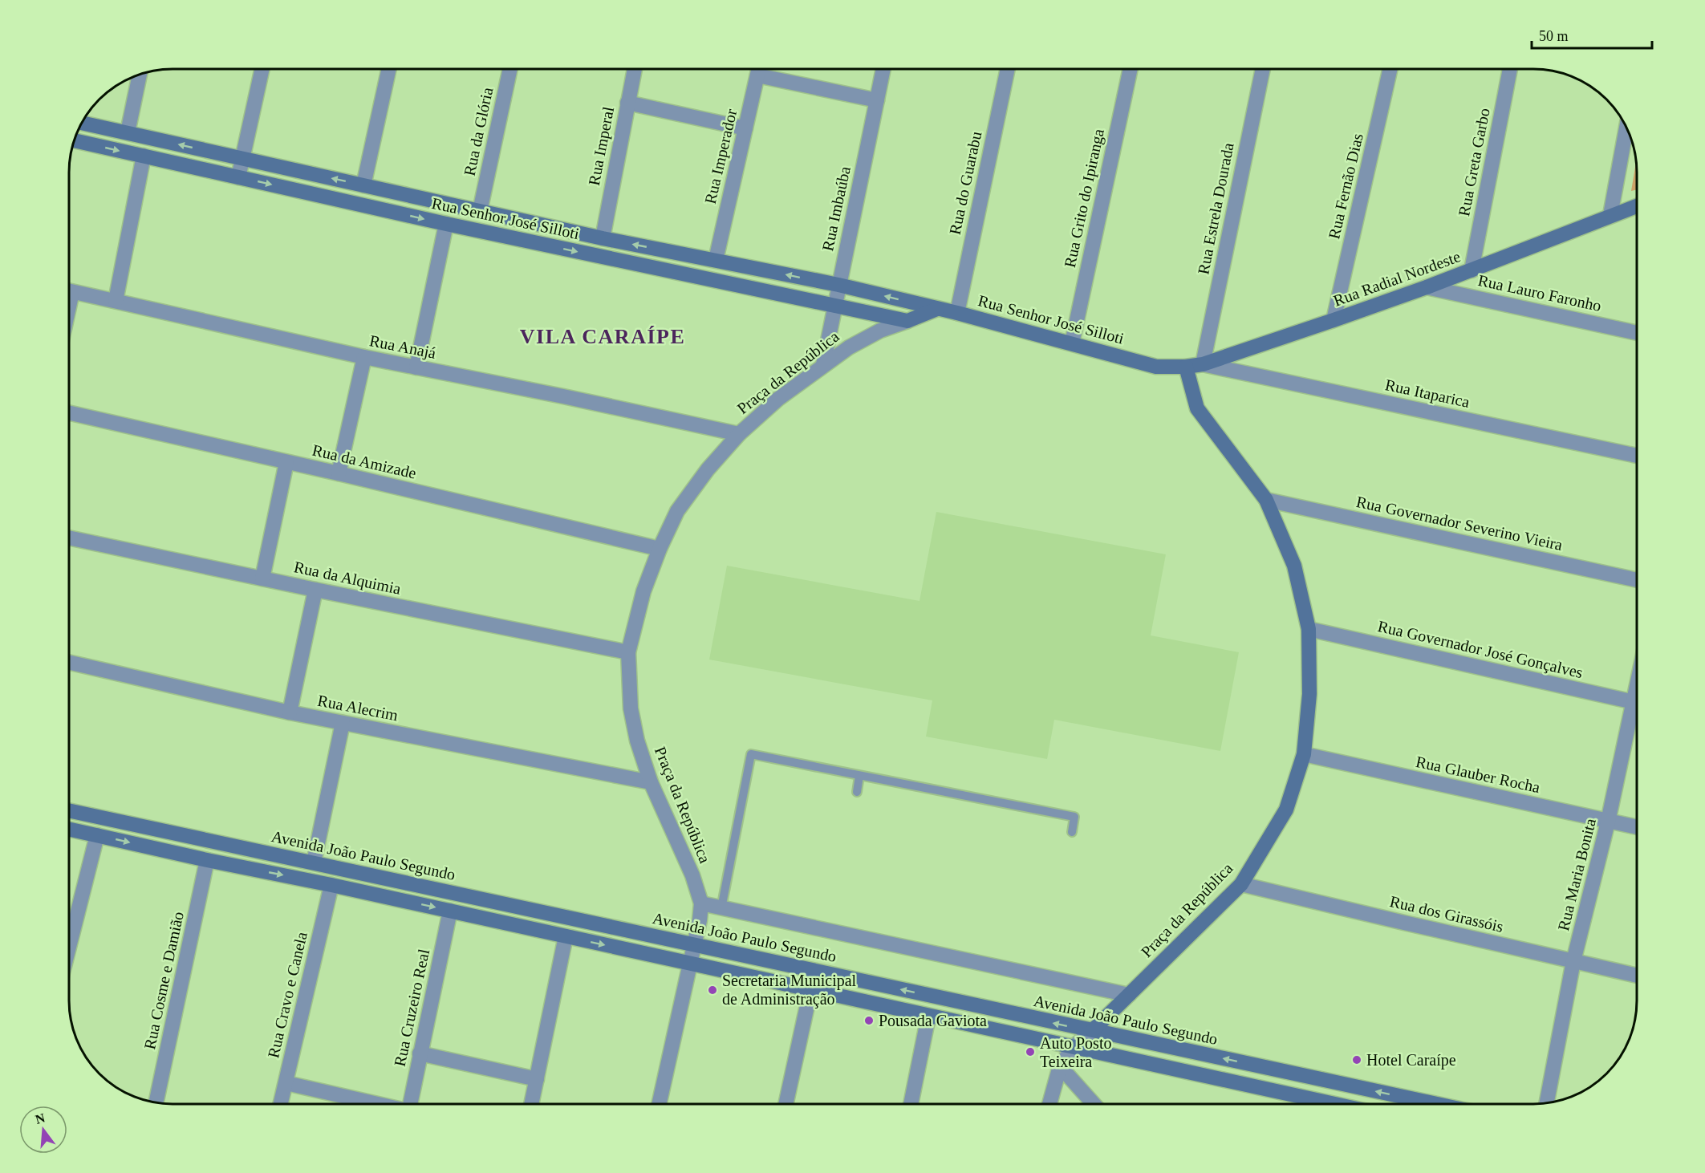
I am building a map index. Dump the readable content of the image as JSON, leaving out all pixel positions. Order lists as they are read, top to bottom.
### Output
{
  "streets": {
    "street": [
      "Rua da Glória",
      "Rua Imperal",
      "Rua Imperador",
      "Rua Greta Garbo",
      "Rua do Guarabu",
      "Rua Fernão Dias",
      "Rua Grito do Ipiranga",
      "Rua Imbaúba",
      "Rua Estrela Dourada",
      "Rua Senhor José Silloti",
      "Rua Radial Nordeste",
      "Rua Lauro Faronho",
      "Rua Anajá",
      "Praça da República",
      "Rua Itaparica",
      "Rua da Amizade",
      "Rua Governador Severino Vieira",
      "Rua da Alquimia",
      "Rua Governador José Gonçalves",
      "Rua Alecrim",
      "Rua Glauber Rocha",
      "Avenida João Paulo Segundo",
      "Rua Maria Bonita",
      "Rua dos Girassóis",
      "Rua Cosme e Damião",
      "Rua Cravo e Canela",
      "Rua Cruzeiro Real"
    ]
  },
  "crossings": [
    ["Rua da Glória", "Rua Senhor José Silloti"],
    ["Rua Imperal", "Rua Senhor José Silloti"],
    ["Rua Imperador", "Rua Senhor José Silloti"],
    ["Rua Greta Garbo", "Rua Radial Nordeste"],
    ["Rua do Guarabu", "Rua Senhor José Silloti"],
    ["Rua Fernão Dias", "Rua Radial Nordeste"],
    ["Rua Grito do Ipiranga", "Rua Senhor José Silloti"],
    ["Rua Imbaúba", "Rua Senhor José Silloti"],
    ["Rua Imbaúba", "Praça da República"],
    ["Rua Estrela Dourada", "Rua Radial Nordeste"],
    ["Rua Estrela Dourada", "Rua Itaparica"],
    ["Rua Senhor José Silloti", "Rua Radial Nordeste"],
    ["Rua Senhor José Silloti", "Praça da República"],
    ["Rua Radial Nordeste", "Rua Lauro Faronho"],
    ["Rua Radial Nordeste", "Praça da República"],
    ["Rua Radial Nordeste", "Rua Itaparica"],
    ["Rua Anajá", "Praça da República"],
    ["Praça da República", "Rua da Amizade"],
    ["Praça da República", "Rua Governador Severino Vieira"],
    ["Praça da República", "Rua da Alquimia"],
    ["Praça da República", "Rua Governador José Gonçalves"],
    ["Praça da República", "Rua Alecrim"],
    ["Praça da República", "Rua Glauber Rocha"],
    ["Praça da República", "Avenida João Paulo Segundo"],
    ["Praça da República", "Rua dos Girassóis"],
    ["Rua Glauber Rocha", "Rua Maria Bonita"],
    ["Rua Maria Bonita", "Rua dos Girassóis"]
  ],
  "districts": ["VILA CARAÍPE"],
  "places": [
    "Secretaria Municipal de Administração",
    "Pousada Gaviota",
    "Auto Posto Teixeira",
    "Hotel Caraípe"
  ],
  "scale_bar": "50 m",
  "north": "top"
}
